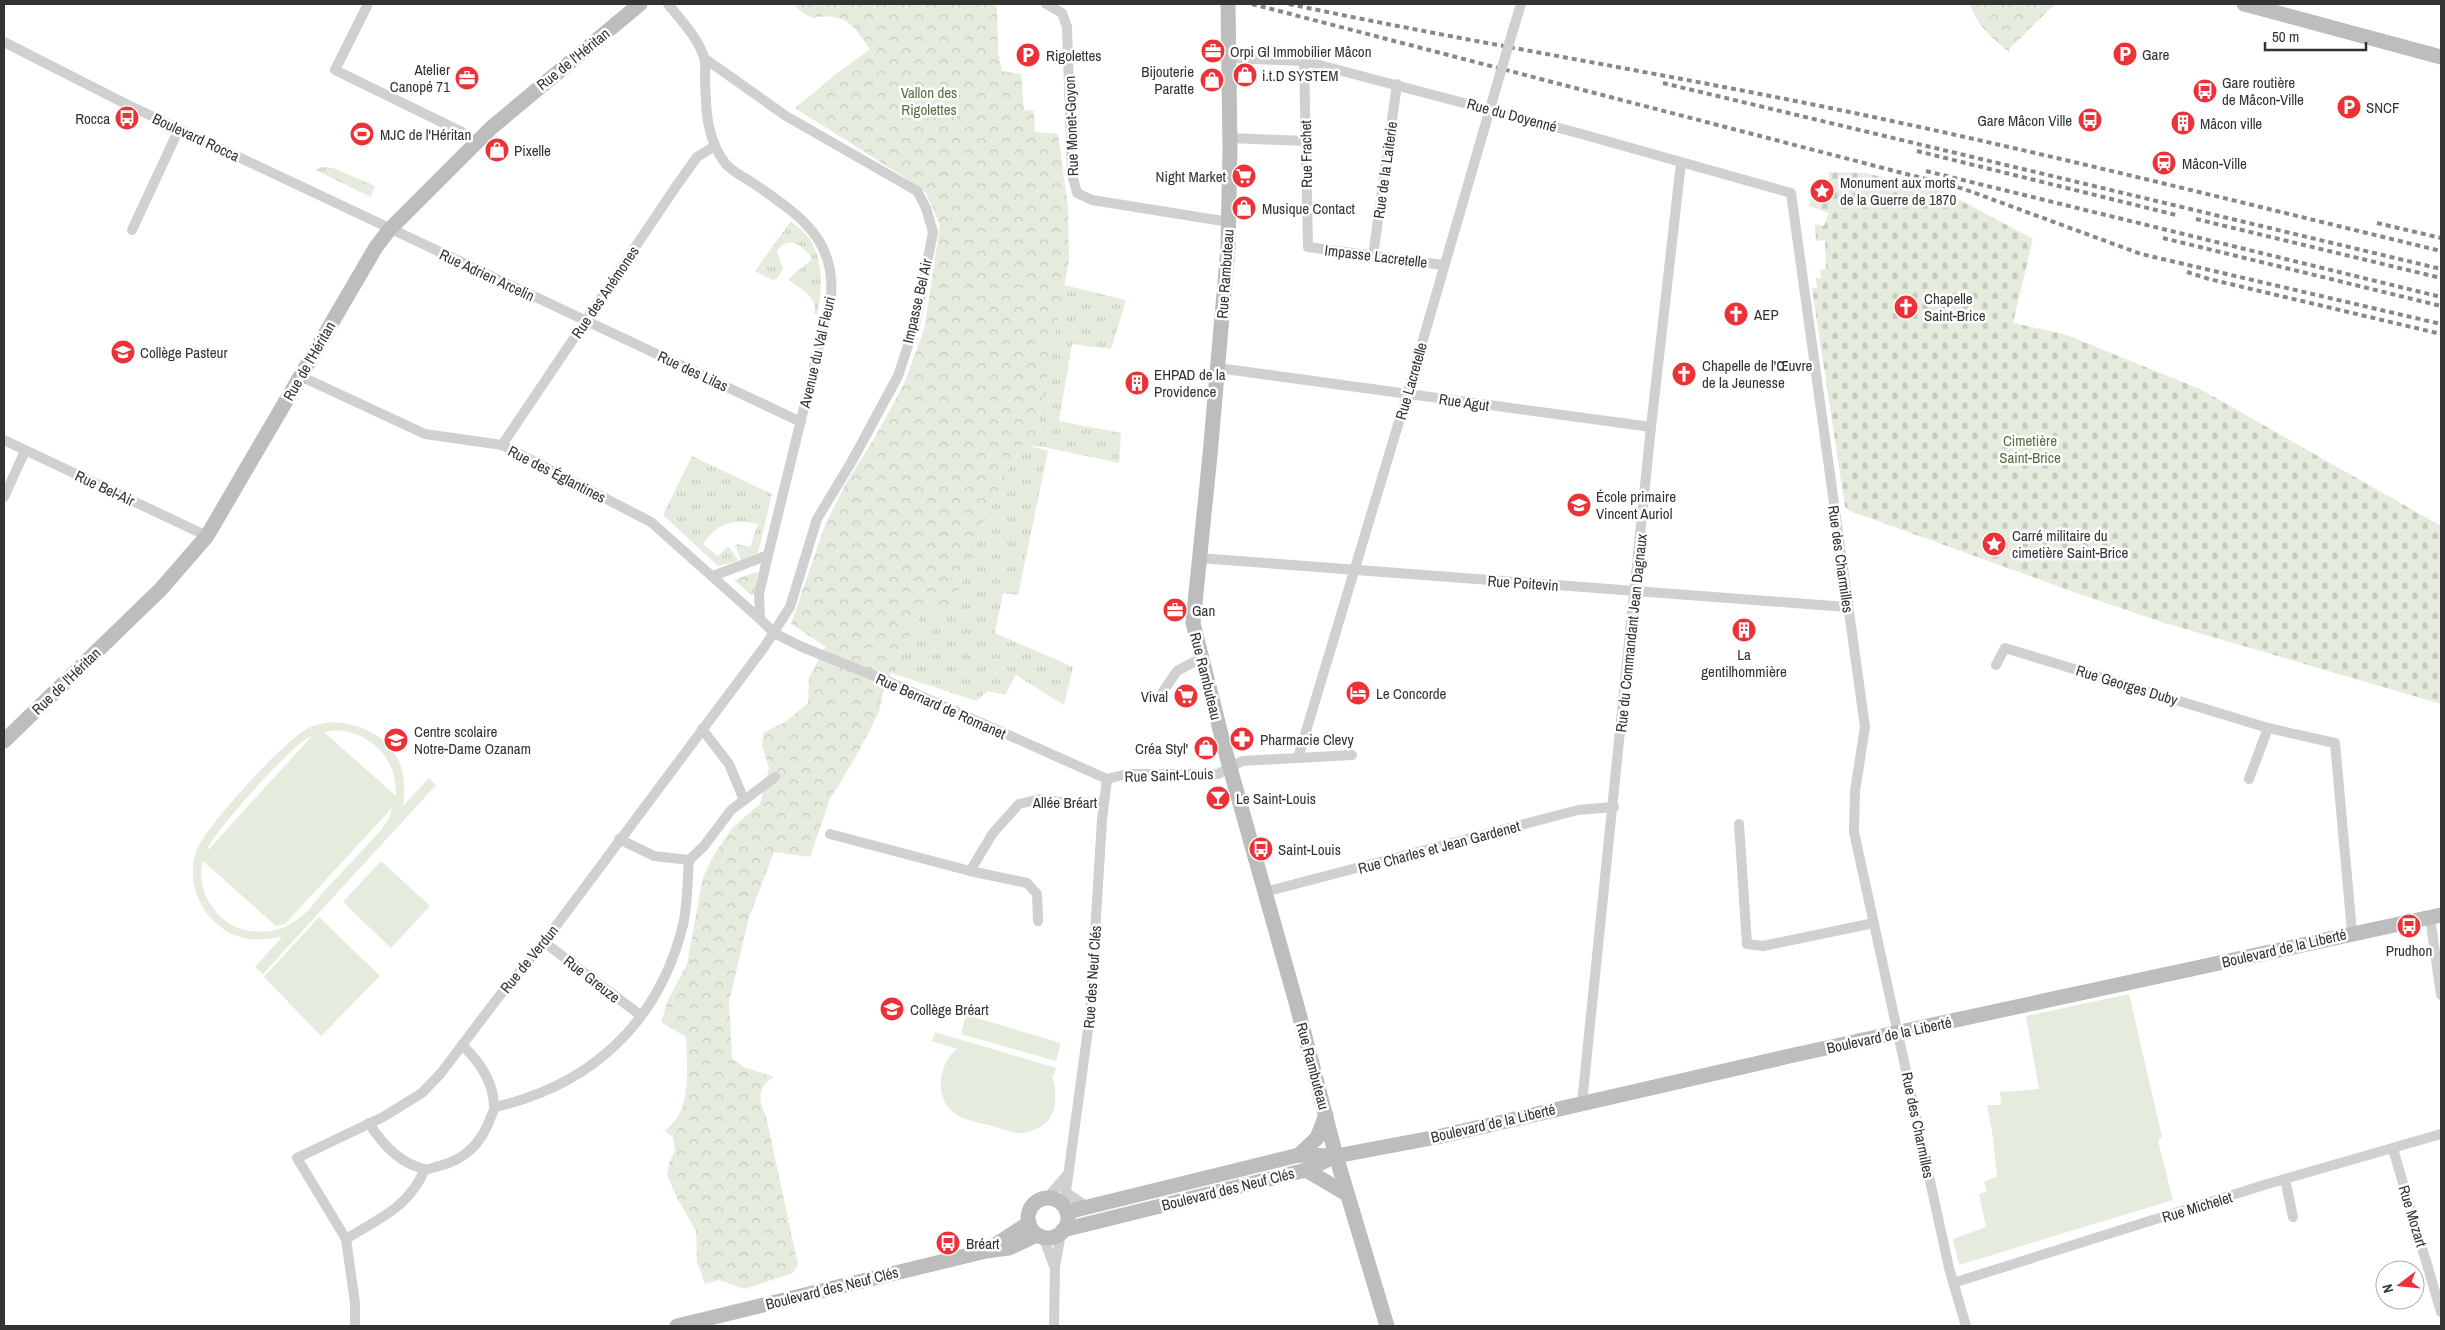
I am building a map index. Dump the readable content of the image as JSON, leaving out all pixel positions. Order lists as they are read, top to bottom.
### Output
{
  "streets": {
    "street": [
      "Rue de l'Héritan",
      "Rue du Doyenné",
      "Rue Monet-Goyon",
      "Boulevard Rocca",
      "Rue Frachet",
      "Rue de la Laiterie",
      "Impasse Lacretelle",
      "Rue Rambuteau",
      "Rue Adrien Arcelin",
      "Rue des Anémones",
      "Impasse Bel Air",
      "Avenue du Val Fleuri",
      "Rue des Lilas",
      "Rue Lacretelle",
      "Rue Agut",
      "Rue des Églantines",
      "Rue Bel-Air",
      "Rue des Charmilles",
      "Rue Poitevin",
      "Rue du Commandant Jean Dagnaux",
      "Rue Georges Duby",
      "Rue Bernard de Romanet",
      "Rue Saint-Louis",
      "Allée Bréart",
      "Rue Charles et Jean Gardenet",
      "Boulevard de la Liberté",
      "Rue de Verdun",
      "Rue des Neuf Clés",
      "Rue Greuze",
      "Boulevard des Neuf Clés",
      "Rue Michelet",
      "Rue Mozart"
    ]
  },
  "crossings": [
    ["Rue de l'Héritan", "Boulevard Rocca"],
    ["Rue de l'Héritan", "Rue Adrien Arcelin"],
    ["Rue de l'Héritan", "Rue des Églantines"],
    ["Rue de l'Héritan", "Rue Bel-Air"],
    ["Rue du Doyenné", "Rue Frachet"],
    ["Rue du Doyenné", "Rue de la Laiterie"],
    ["Rue du Doyenné", "Rue Rambuteau"],
    ["Rue du Doyenné", "Rue Lacretelle"],
    ["Rue du Doyenné", "Rue des Charmilles"],
    ["Rue du Doyenné", "Rue du Commandant Jean Dagnaux"],
    ["Rue Monet-Goyon", "Rue Rambuteau"],
    ["Boulevard Rocca", "Rue Adrien Arcelin"],
    ["Rue Frachet", "Impasse Lacretelle"],
    ["Rue de la Laiterie", "Impasse Lacretelle"],
    ["Impasse Lacretelle", "Rue Lacretelle"],
    ["Rue Rambuteau", "Rue Agut"],
    ["Rue Rambuteau", "Rue Poitevin"],
    ["Rue Rambuteau", "Rue Saint-Louis"],
    ["Rue Rambuteau", "Rue Charles et Jean Gardenet"],
    ["Rue Rambuteau", "Boulevard de la Liberté"],
    ["Rue Rambuteau", "Boulevard des Neuf Clés"],
    ["Rue Adrien Arcelin", "Rue des Anémones"],
    ["Rue Adrien Arcelin", "Rue des Lilas"],
    ["Rue des Anémones", "Avenue du Val Fleuri"],
    ["Rue des Anémones", "Rue des Lilas"],
    ["Rue des Anémones", "Rue des Églantines"],
    ["Impasse Bel Air", "Avenue du Val Fleuri"],
    ["Impasse Bel Air", "Rue Bernard de Romanet"],
    ["Impasse Bel Air", "Rue de Verdun"],
    ["Avenue du Val Fleuri", "Rue des Lilas"],
    ["Avenue du Val Fleuri", "Rue des Églantines"],
    ["Rue Lacretelle", "Rue Agut"],
    ["Rue Lacretelle", "Rue Poitevin"],
    ["Rue Lacretelle", "Rue Saint-Louis"],
    ["Rue Agut", "Rue du Commandant Jean Dagnaux"],
    ["Rue des Charmilles", "Rue Poitevin"],
    ["Rue des Charmilles", "Boulevard de la Liberté"],
    ["Rue des Charmilles", "Rue Michelet"],
    ["Rue Poitevin", "Rue du Commandant Jean Dagnaux"],
    ["Rue du Commandant Jean Dagnaux", "Rue Charles et Jean Gardenet"],
    ["Rue du Commandant Jean Dagnaux", "Boulevard de la Liberté"],
    ["Rue Georges Duby", "Boulevard de la Liberté"],
    ["Rue Bernard de Romanet", "Rue Saint-Louis"],
    ["Rue Bernard de Romanet", "Rue de Verdun"],
    ["Rue Bernard de Romanet", "Rue des Neuf Clés"],
    ["Rue Saint-Louis", "Rue des Neuf Clés"],
    ["Allée Bréart", "Rue des Neuf Clés"],
    ["Boulevard de la Liberté", "Boulevard des Neuf Clés"],
    ["Rue de Verdun", "Rue Greuze"],
    ["Rue des Neuf Clés", "Boulevard des Neuf Clés"],
    ["Rue Michelet", "Rue Mozart"]
  ],
  "parks": ["Vallon des Rigolettes", "Cimetière Saint-Brice"],
  "places": {
    "office": ["Orpi Gl Immobilier Mâcon", "Atelier Canopé 71", "Gan"],
    "parking": ["Gare", "Rigolettes", "SNCF"],
    "shop": [
      "i.t.D SYSTEM",
      "Bijouterie Paratte",
      "Pixelle",
      "Musique Contact",
      "Créa Styl'"
    ],
    "bus stop": [
      "Gare routière de Mâcon-Ville",
      "Rocca",
      "Gare Mâcon Ville",
      "Saint-Louis",
      "Prudhon",
      "Bréart"
    ],
    "building": ["Mâcon ville", "EHPAD de la Providence", "La gentilhommière"],
    "sports": ["MJC de l'Héritan"],
    "station": ["Mâcon-Ville"],
    "supermarket": ["Night Market", "Vival"],
    "place": ["Monument aux morts de la Guerre de 1870", "Carré militaire du cimetière Saint-Brice"],
    "church": ["Chapelle Saint-Brice", "AEP", "Chapelle de l'Œuvre de la Jeunesse"],
    "school or university": [
      "Collège Pasteur",
      "École primaire Vincent Auriol",
      "Centre scolaire Notre-Dame Ozanam",
      "Collège Bréart"
    ],
    "hotel": ["Le Concorde"],
    "pharmacy": ["Pharmacie Clevy"],
    "bar": ["Le Saint-Louis"]
  },
  "scale_bar": "50 m",
  "north": "left"
}
